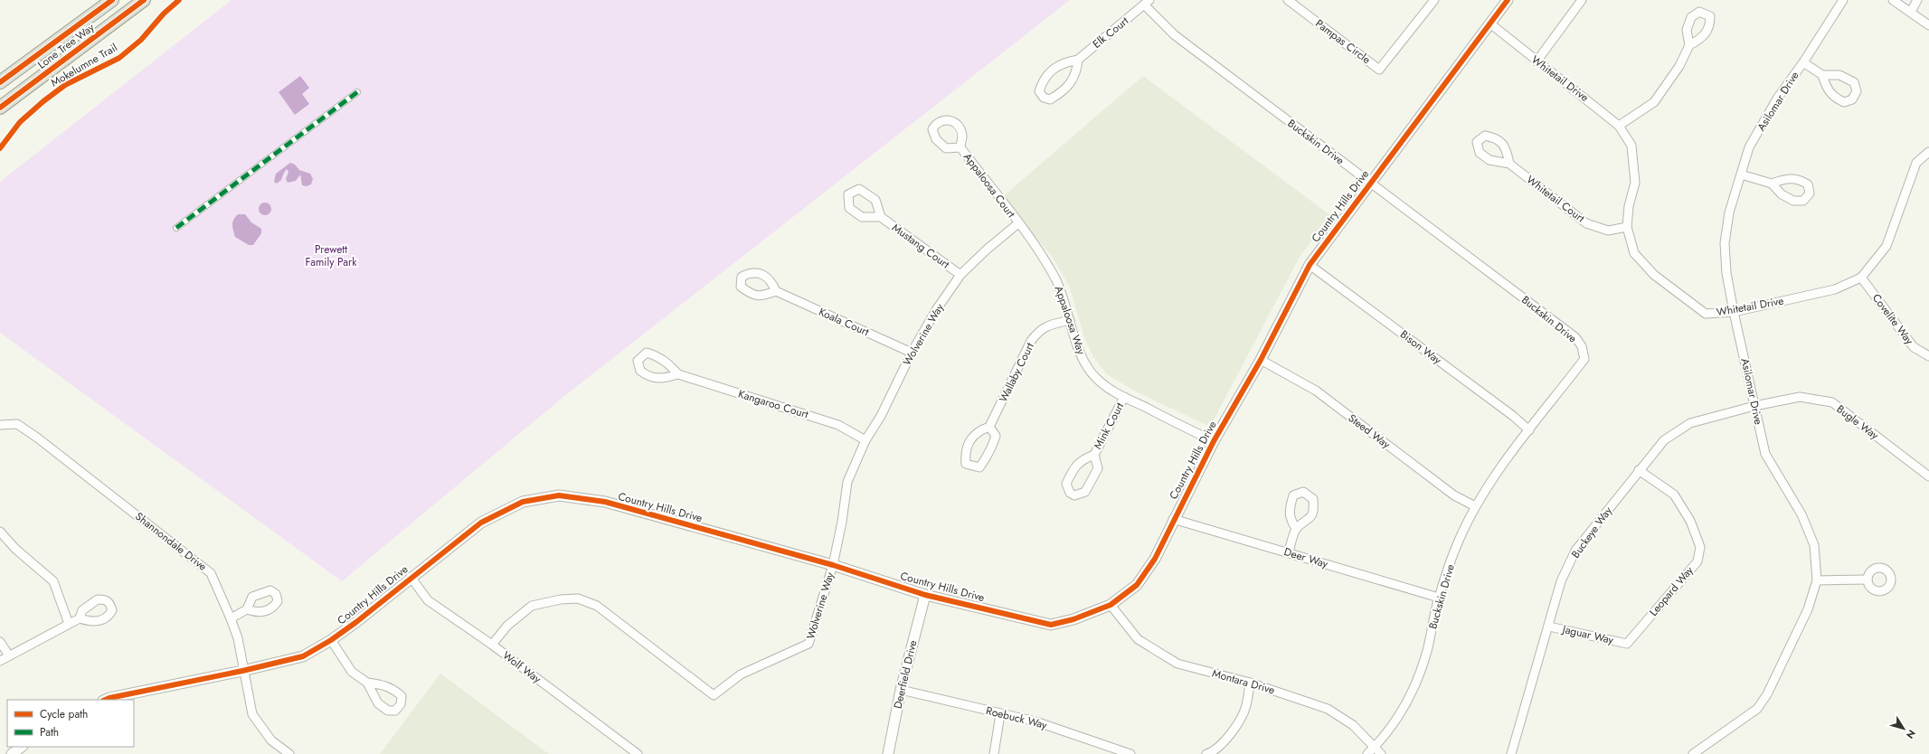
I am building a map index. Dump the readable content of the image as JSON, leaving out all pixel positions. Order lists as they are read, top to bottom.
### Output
{
  "streets": {
    "main road": ["Lone Tree Way"],
    "street": [
      "Elk Court",
      "Pampas Circle",
      "Whitetail Drive",
      "Asilomar Drive",
      "Buckskin Drive",
      "Appaloosa Court",
      "Whitetail Court",
      "Country Hills Drive",
      "Mustang Court",
      "Covelite Way",
      "Appaloosa Way",
      "Koala Court",
      "Wolverine Way",
      "Bison Way",
      "Wallaby Court",
      "Kangaroo Court",
      "Bugle Way",
      "Mink Court",
      "Steed Way",
      "Buckeye Way",
      "Shannondale Drive",
      "Deer Way",
      "Leopard Way",
      "Jaguar Way",
      "Wolf Way",
      "Deerfield Drive",
      "Montara Drive",
      "Roebuck Way"
    ],
    "cycle path": ["Mokelumne Trail"]
  },
  "crossings": [
    ["Elk Court", "Buckskin Drive"],
    ["Whitetail Drive", "Asilomar Drive"],
    ["Whitetail Drive", "Whitetail Court"],
    ["Whitetail Drive", "Country Hills Drive"],
    ["Whitetail Drive", "Covelite Way"],
    ["Asilomar Drive", "Bugle Way"],
    ["Asilomar Drive", "Buckeye Way"],
    ["Buckskin Drive", "Country Hills Drive"],
    ["Buckskin Drive", "Bison Way"],
    ["Buckskin Drive", "Steed Way"],
    ["Buckskin Drive", "Deer Way"],
    ["Buckskin Drive", "Montara Drive"],
    ["Appaloosa Court", "Appaloosa Way"],
    ["Appaloosa Court", "Wolverine Way"],
    ["Country Hills Drive", "Appaloosa Way"],
    ["Country Hills Drive", "Wolverine Way"],
    ["Country Hills Drive", "Bison Way"],
    ["Country Hills Drive", "Steed Way"],
    ["Country Hills Drive", "Shannondale Drive"],
    ["Country Hills Drive", "Deer Way"],
    ["Country Hills Drive", "Wolf Way"],
    ["Country Hills Drive", "Deerfield Drive"],
    ["Country Hills Drive", "Montara Drive"],
    ["Mustang Court", "Wolverine Way"],
    ["Appaloosa Way", "Wolverine Way"],
    ["Appaloosa Way", "Wallaby Court"],
    ["Appaloosa Way", "Mink Court"],
    ["Koala Court", "Wolverine Way"],
    ["Wolverine Way", "Kangaroo Court"],
    ["Wolverine Way", "Wolf Way"],
    ["Bugle Way", "Buckeye Way"],
    ["Buckeye Way", "Leopard Way"],
    ["Buckeye Way", "Jaguar Way"],
    ["Leopard Way", "Jaguar Way"],
    ["Deerfield Drive", "Roebuck Way"]
  ],
  "parks": ["Prewett Family Park"],
  "legend": ["Cycle path", "Path"],
  "north": "bottom right"
}
